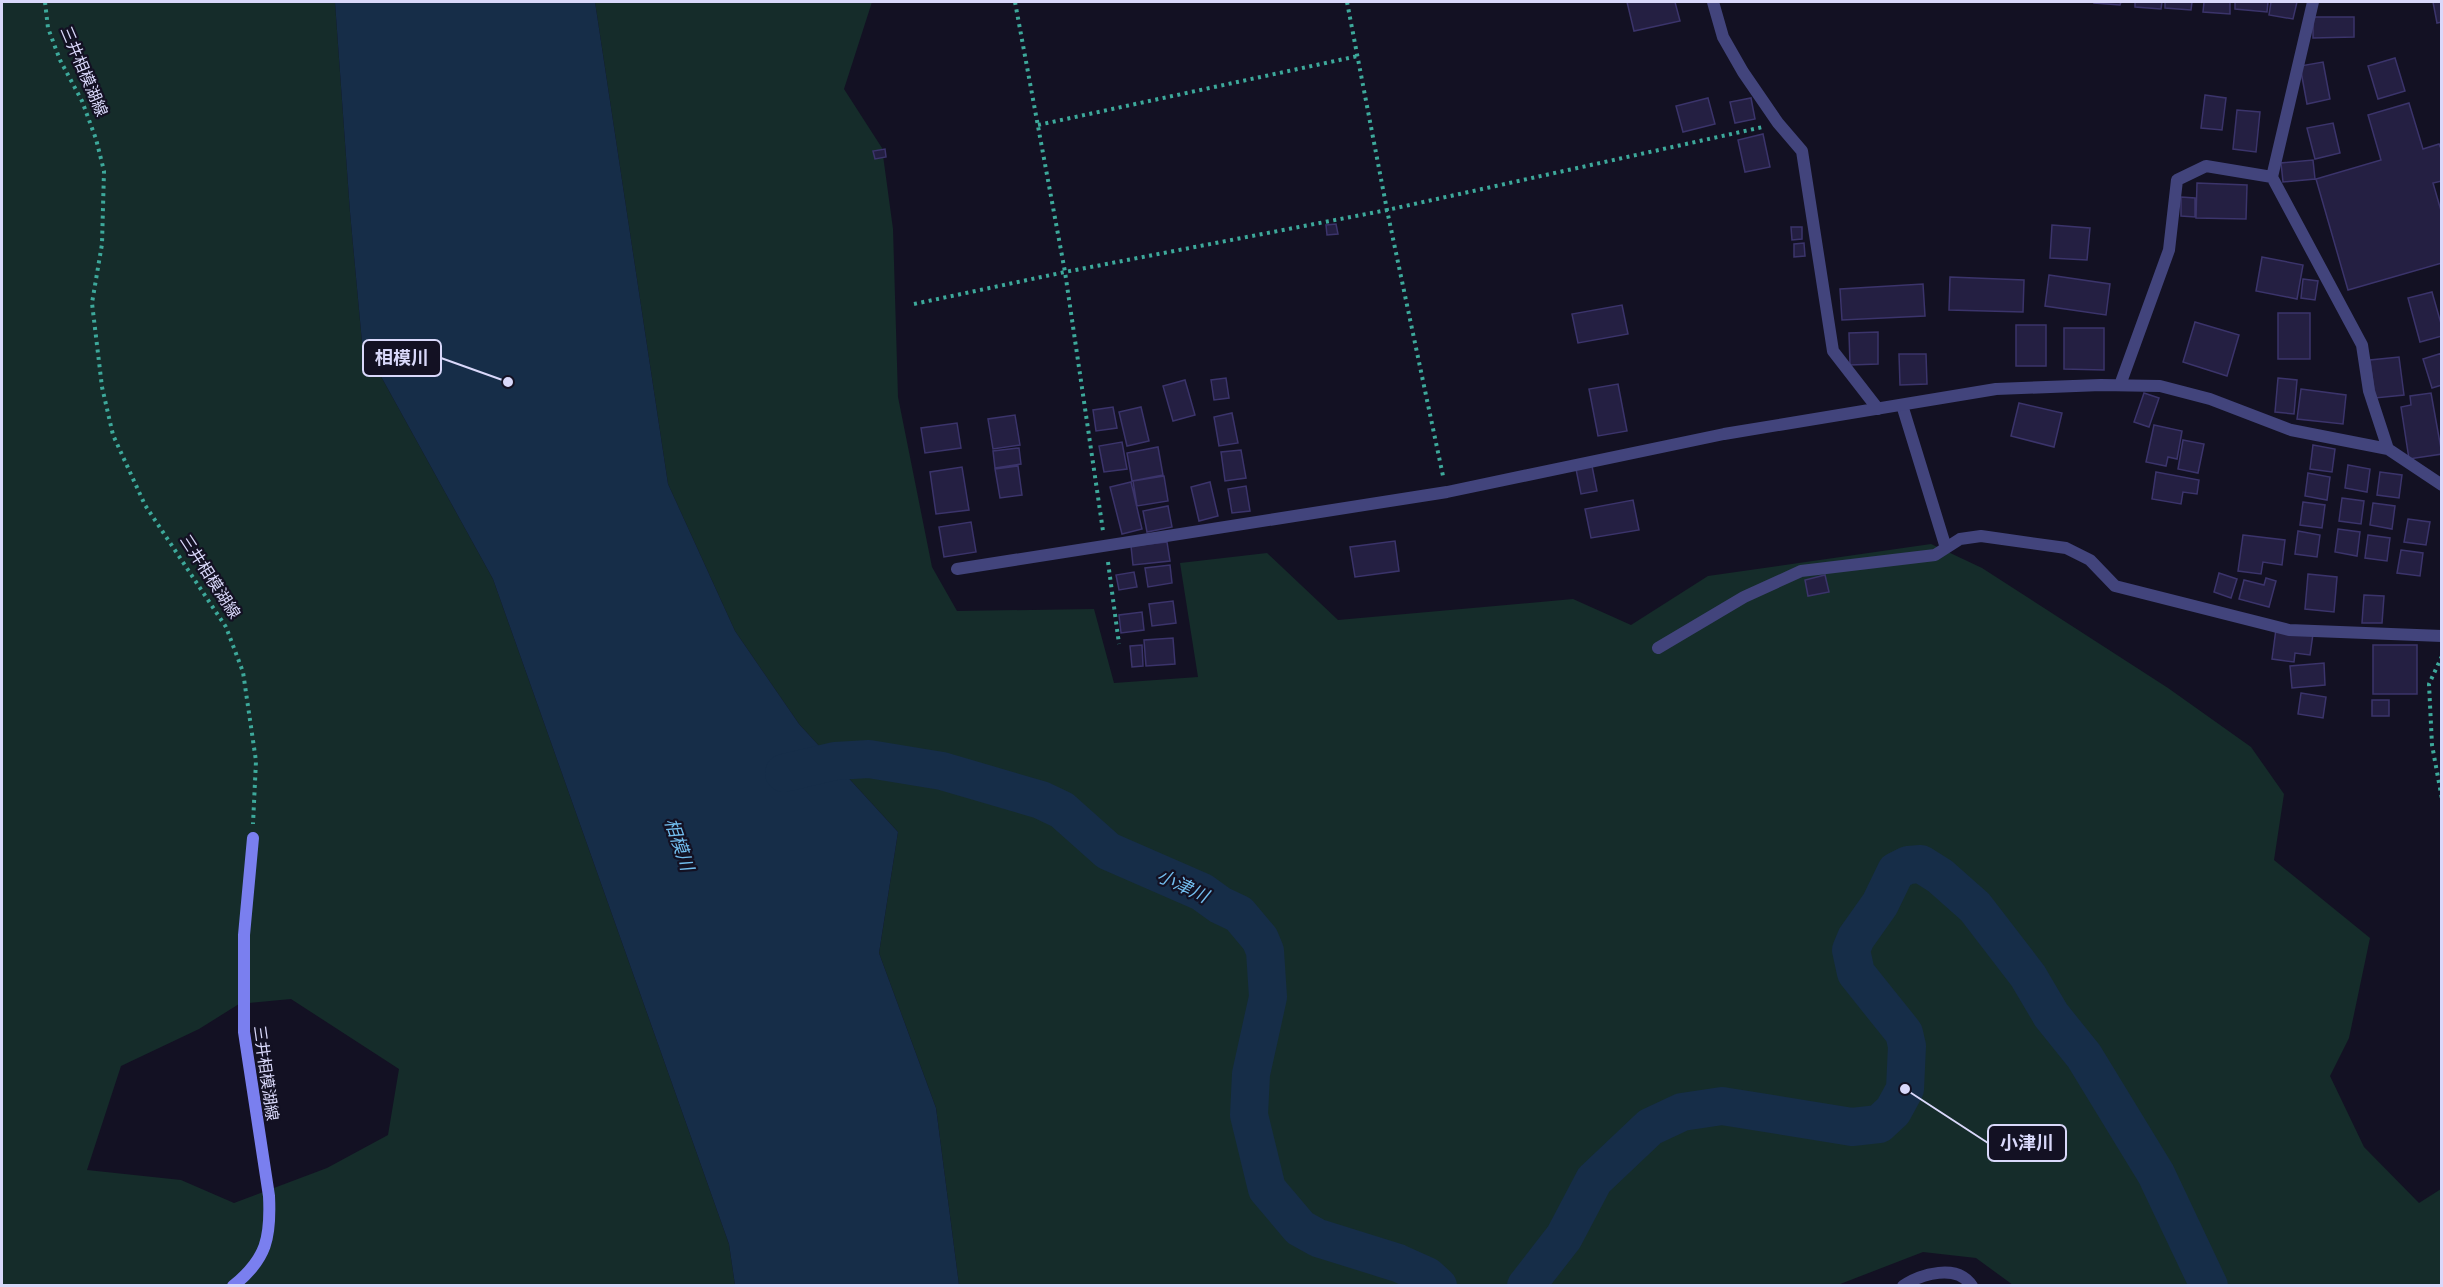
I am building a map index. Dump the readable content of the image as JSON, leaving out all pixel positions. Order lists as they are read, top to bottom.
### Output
{
  "streets": {
    "main road": ["三井相模湖線"]
  },
  "water": ["相模川", "小津川"],
  "places": ["相模川", "小津川"]
}
